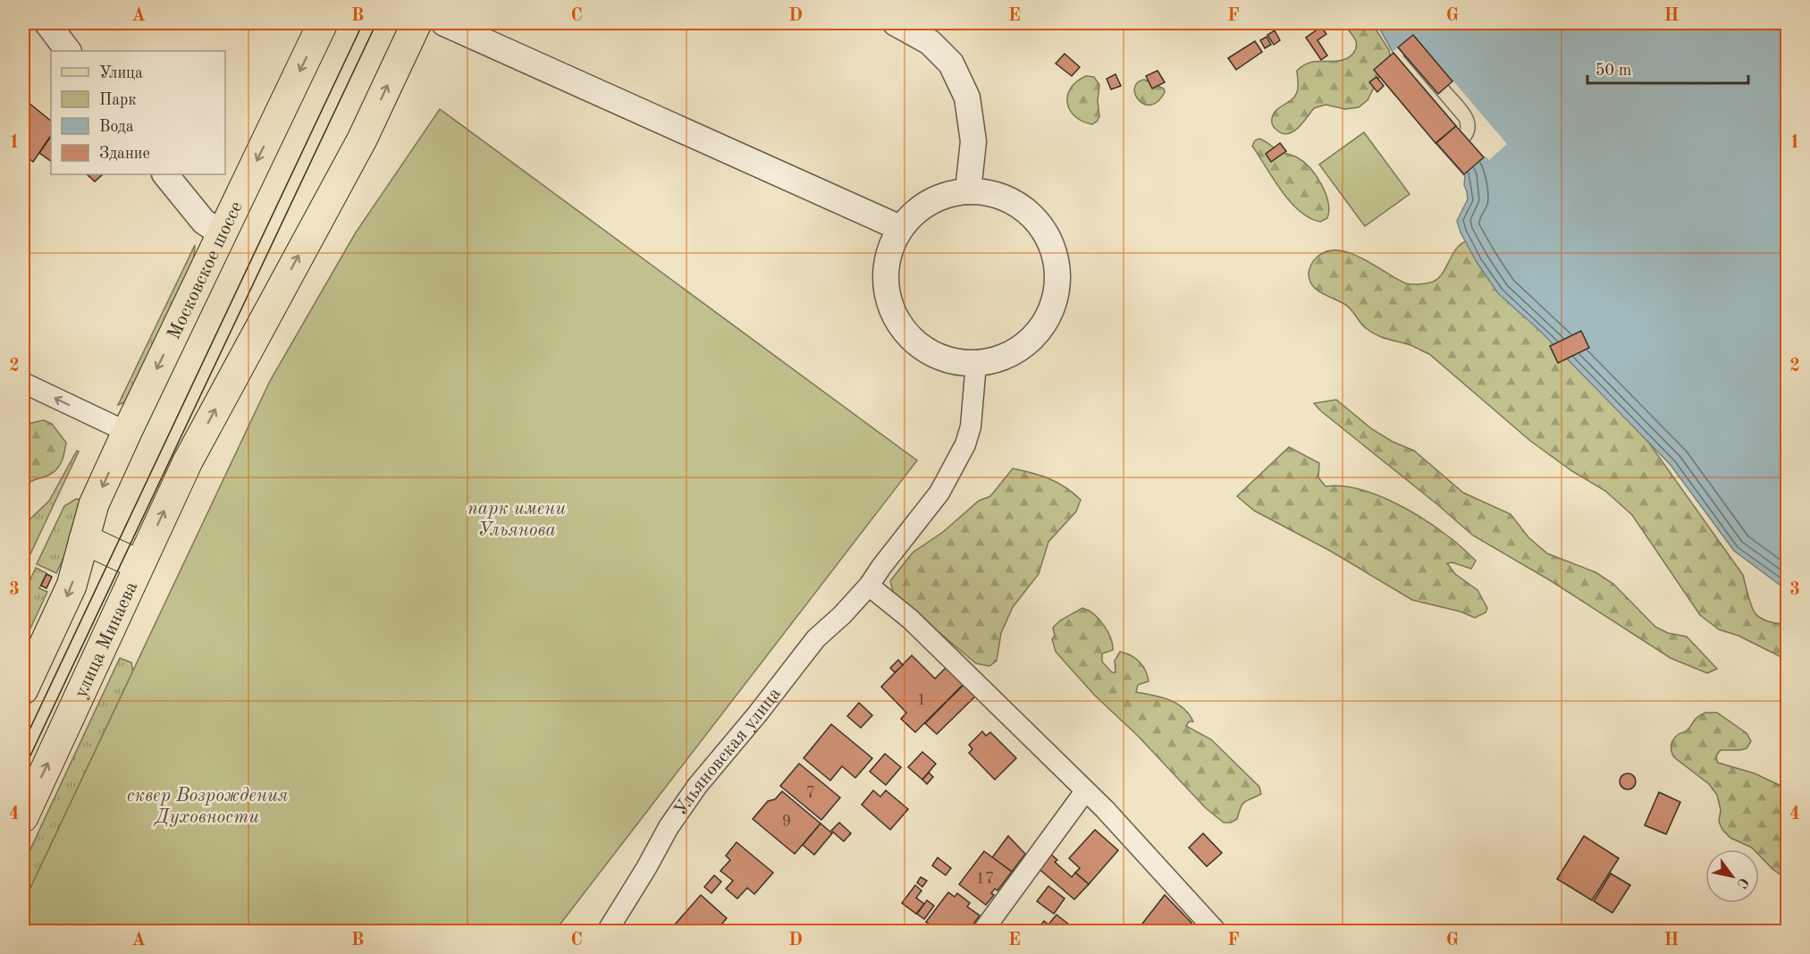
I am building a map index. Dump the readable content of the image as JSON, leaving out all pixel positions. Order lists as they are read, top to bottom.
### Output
{
  "streets": {
    "main road": ["Московское шоссе", "улица Минаева"],
    "street": ["Ульяновская улица"]
  },
  "one_way": ["Московское шоссе"],
  "parks": ["парк имени Ульянова", "сквер Возрождения Духовности"],
  "house_numbers": [
    "1",
    "7",
    "9",
    "17"
  ],
  "legend": [
    "Улица",
    "Парк",
    "Вода",
    "Здание"
  ],
  "scale_bar": "50 m",
  "north": "bottom right",
  "grid": {
    "columns": [
      "A",
      "B",
      "C",
      "D",
      "E",
      "F",
      "G",
      "H"
    ],
    "rows": [
      "1",
      "2",
      "3",
      "4"
    ]
  }
}
